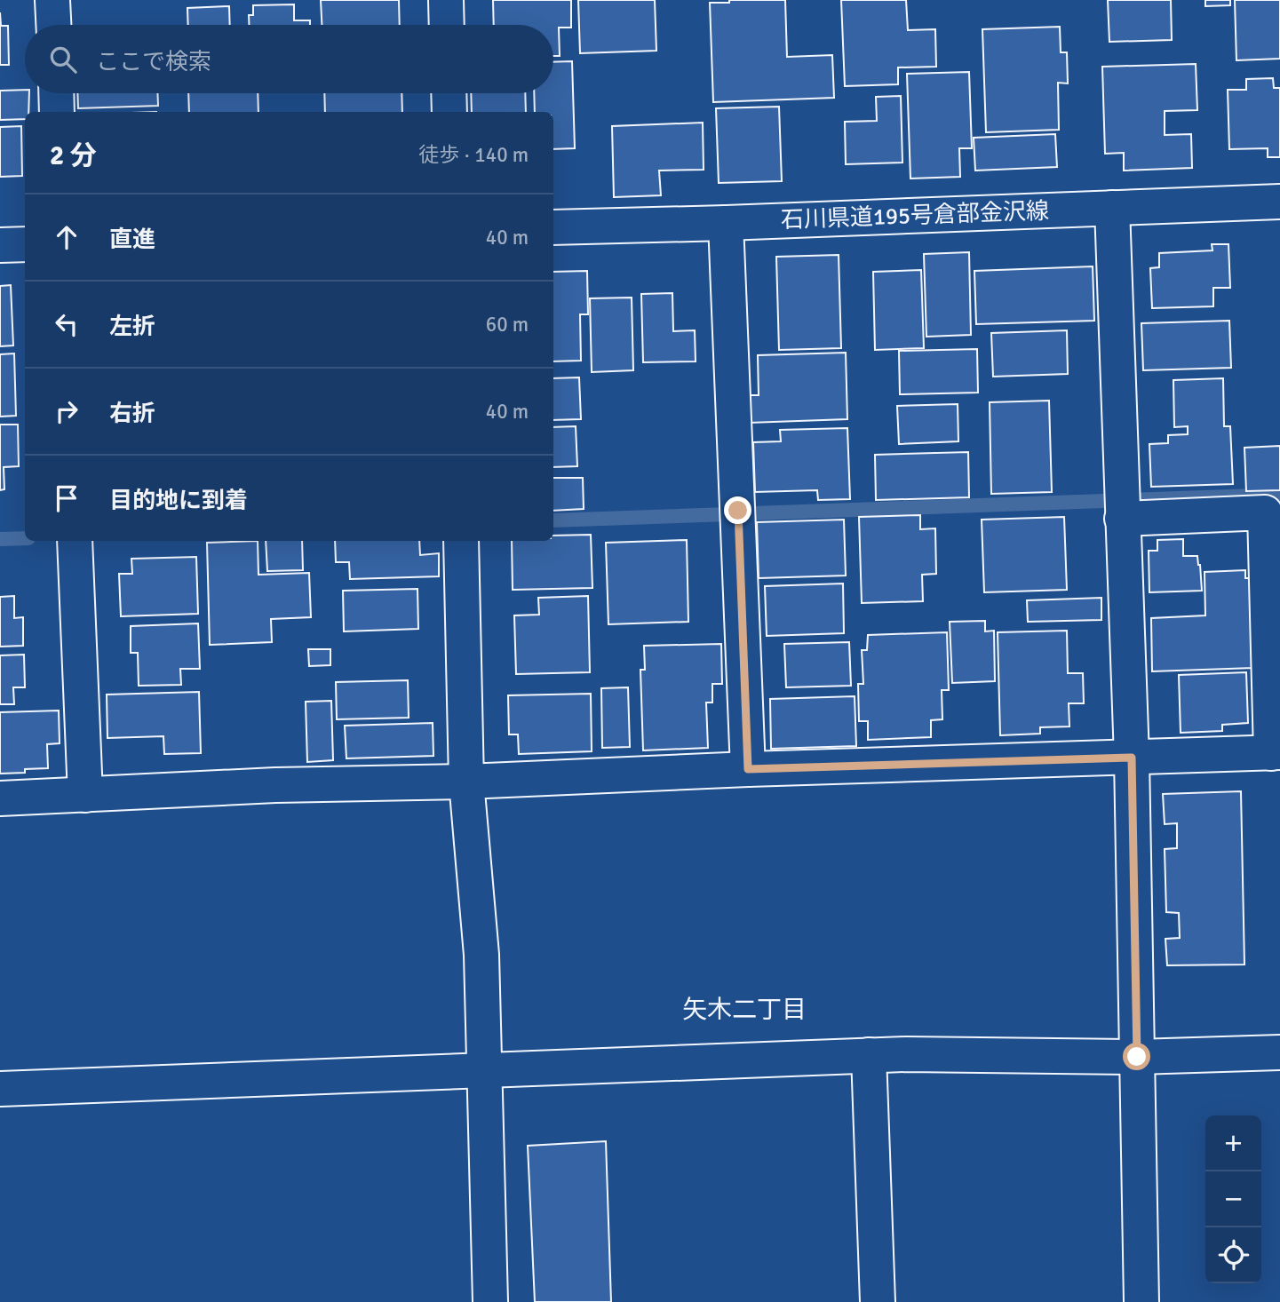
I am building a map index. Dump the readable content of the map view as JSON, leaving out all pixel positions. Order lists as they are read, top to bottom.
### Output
{
  "streets": {
    "street": ["石川県道195号倉部金沢線"]
  },
  "districts": ["矢木二丁目"],
  "page": {
    "search": "ここで検索",
    "heading": ["2 分", "徒歩 · 140 m"],
    "list": [
      ["直進", "40 m"],
      ["左折", "60 m"],
      ["右折", "40 m"],
      "目的地に到着"
    ],
    "map_buttons": ["+", "−"]
  }
}
